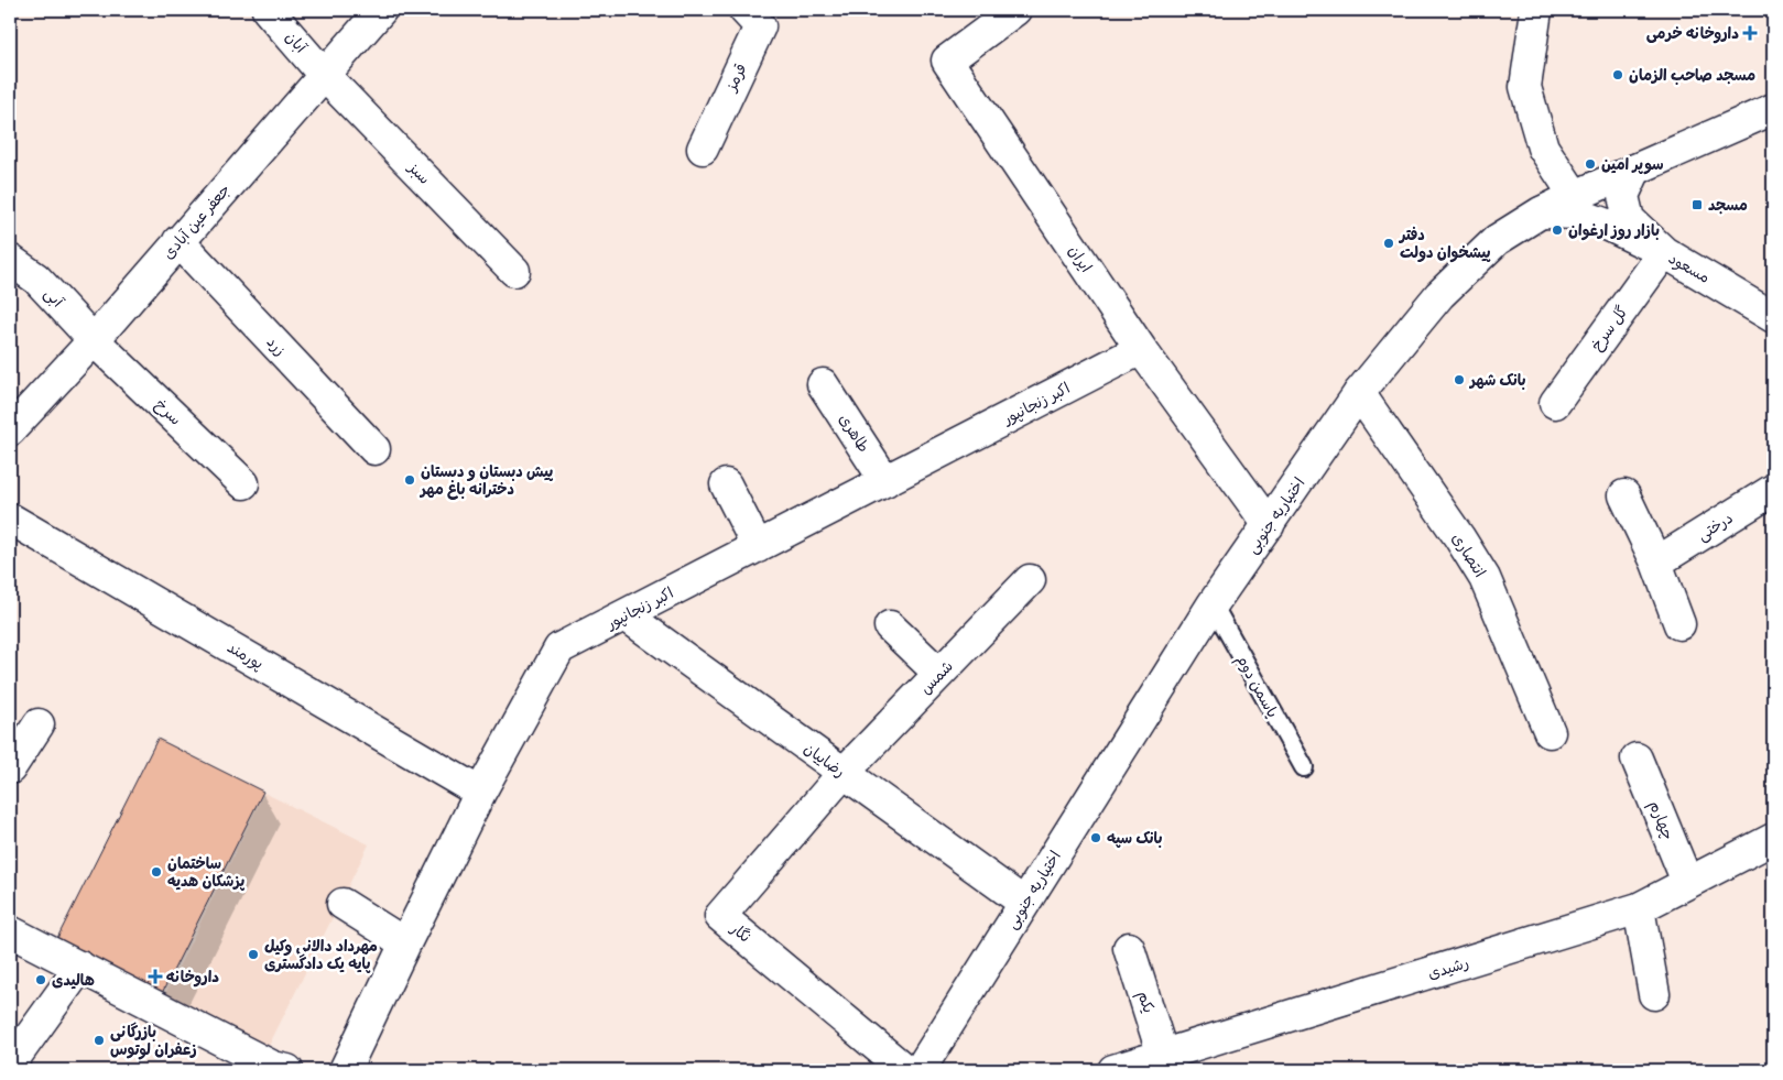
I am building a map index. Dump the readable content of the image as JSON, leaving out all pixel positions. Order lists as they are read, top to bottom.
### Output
{
  "streets": {
    "street": [
      "آبان",
      "قرمز",
      "سبز",
      "جعفر عین آبادی",
      "ایران",
      "مسعود",
      "آبی",
      "گل سرخ",
      "زرد",
      "اکبر زنجانپور",
      "سرخ",
      "طاهری",
      "اختیاریه جنوبی",
      "درختی",
      "انتصاری",
      "پورمند",
      "شمس",
      "رضاییان",
      "چهارم",
      "نگار",
      "رشیدی",
      "یکم"
    ],
    "lane": ["یاسمن دوم"]
  },
  "crossings": [
    ["آبان", "سبز"],
    ["آبان", "جعفر عین آبادی"],
    ["سبز", "جعفر عین آبادی"],
    ["جعفر عین آبادی", "آبی"],
    ["جعفر عین آبادی", "زرد"],
    ["جعفر عین آبادی", "سرخ"],
    ["ایران", "اکبر زنجانپور"],
    ["ایران", "اختیاریه جنوبی"],
    ["مسعود", "گل سرخ"],
    ["مسعود", "اختیاریه جنوبی"],
    ["آبی", "سرخ"],
    ["اکبر زنجانپور", "طاهری"],
    ["اکبر زنجانپور", "پورمند"],
    ["اکبر زنجانپور", "رضاییان"],
    ["اختیاریه جنوبی", "انتصاری"],
    ["اختیاریه جنوبی", "یاسمن دوم"],
    ["اختیاریه جنوبی", "رضاییان"],
    ["شمس", "رضاییان"],
    ["شمس", "نگار"],
    ["رضاییان", "نگار"],
    ["چهارم", "رشیدی"],
    ["رشیدی", "یکم"]
  ],
  "places": {
    "health": ["داروخانه خرمی", "داروخانه"],
    "other": [
      "مسجد صاحب الزمان",
      "سوپر امین",
      "بازار روز ارغوان",
      "دفتر پیشخوان دولت",
      "بانک شهر",
      "پیش دبستان و دبستان دخترانه باغ مهر",
      "بانک سپه",
      "ساختمان پزشکان هدیه",
      "مهرداد دالانی وکیل پایه یک دادگستری",
      "هالیدی",
      "بازرگانی زعفران لوتوس"
    ],
    "transit": ["مسجد"]
  }
}
